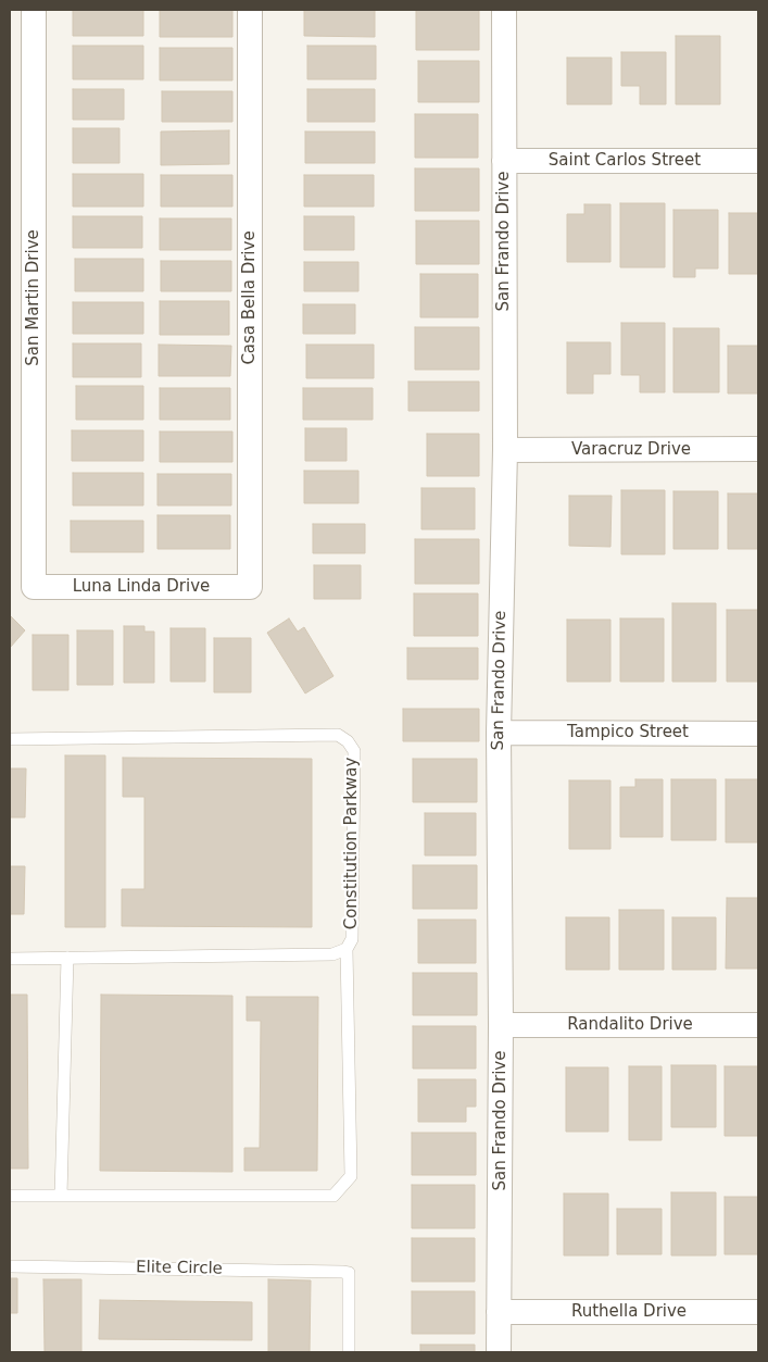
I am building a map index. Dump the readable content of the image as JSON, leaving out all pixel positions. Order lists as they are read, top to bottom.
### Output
{
  "streets": {
    "street": [
      "Saint Carlos Street",
      "San Frando Drive",
      "San Martin Drive",
      "Casa Bella Drive",
      "Varacruz Drive",
      "Luna Linda Drive",
      "Tampico Street",
      "Randalito Drive",
      "Ruthella Drive"
    ],
    "lane": ["Constitution Parkway", "Elite Circle"]
  },
  "crossings": [
    ["Saint Carlos Street", "San Frando Drive"],
    ["San Frando Drive", "Varacruz Drive"],
    ["San Frando Drive", "Tampico Street"],
    ["San Frando Drive", "Randalito Drive"],
    ["San Frando Drive", "Ruthella Drive"],
    ["San Martin Drive", "Luna Linda Drive"],
    ["Casa Bella Drive", "Luna Linda Drive"]
  ]
}
